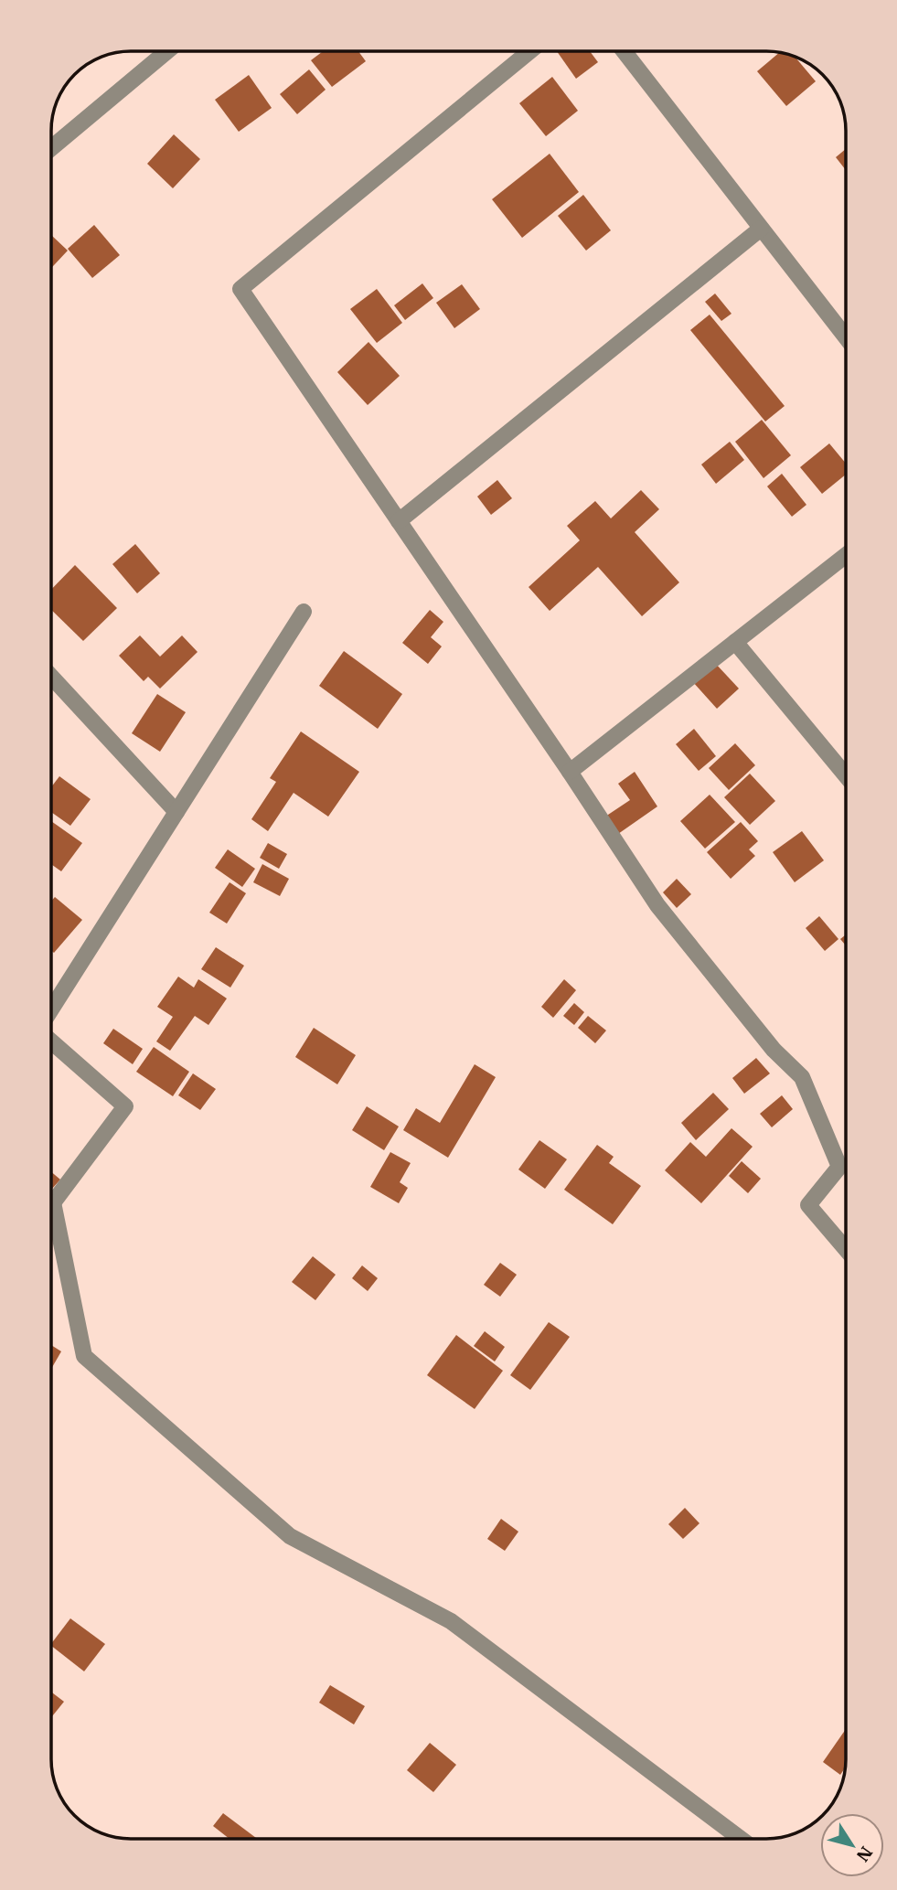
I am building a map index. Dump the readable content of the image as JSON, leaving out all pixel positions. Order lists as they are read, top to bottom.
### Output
{
  "north": "bottom right"
}
